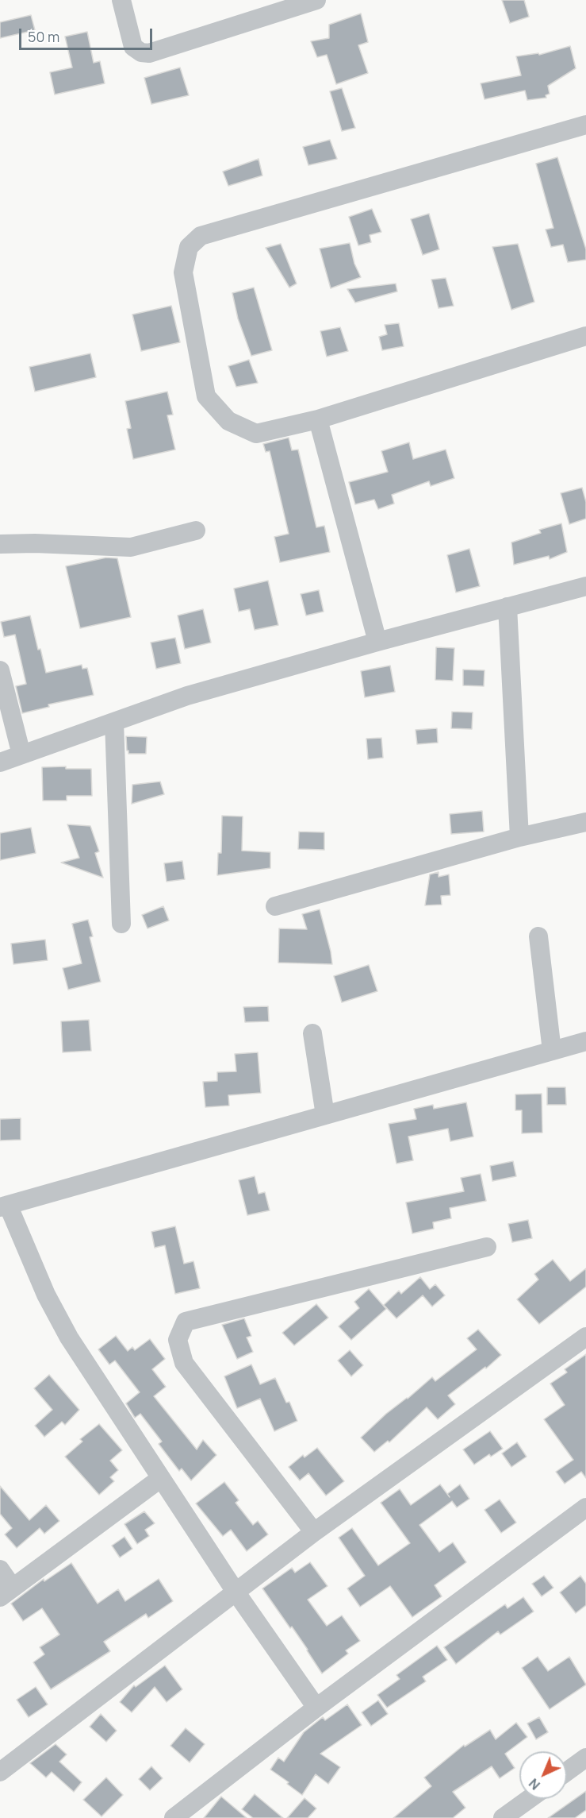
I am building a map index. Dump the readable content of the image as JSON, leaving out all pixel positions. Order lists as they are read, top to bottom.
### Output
{
  "scale_bar": "50 m",
  "north": "bottom left"
}
